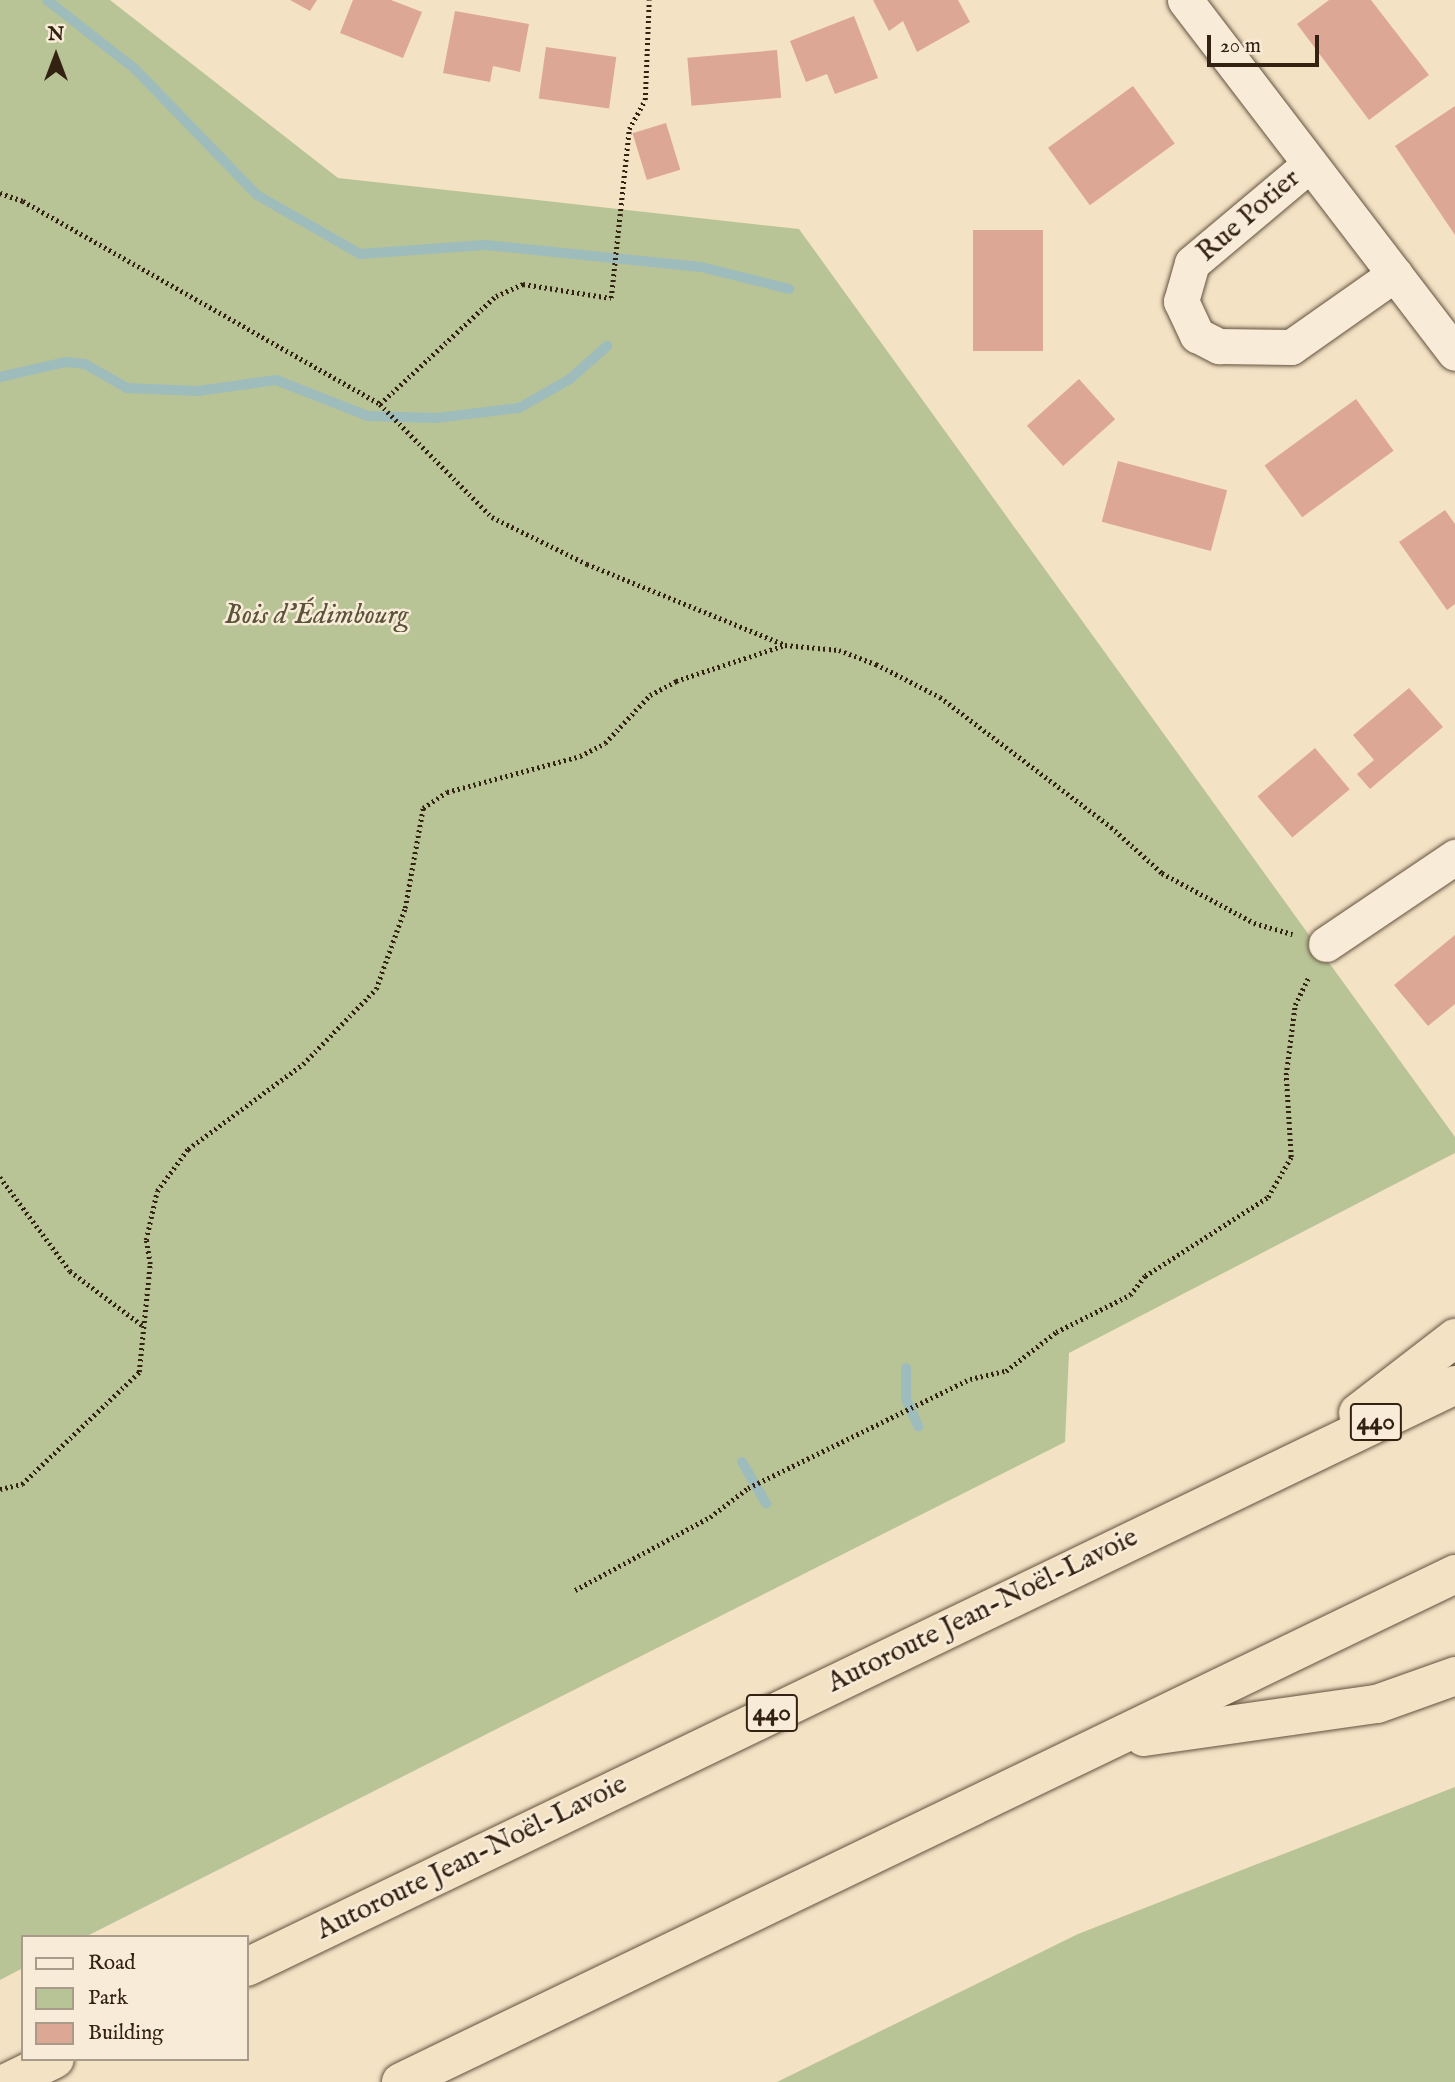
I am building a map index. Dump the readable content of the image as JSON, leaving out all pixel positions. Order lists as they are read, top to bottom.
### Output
{
  "streets": {
    "highway": ["440", "Autoroute Jean-Noël-Lavoie"],
    "street": ["Rue Potier"]
  },
  "parks": ["Bois d'Édimbourg"],
  "legend": ["Road", "Park", "Building"],
  "scale_bar": "20 m",
  "north": "top"
}
